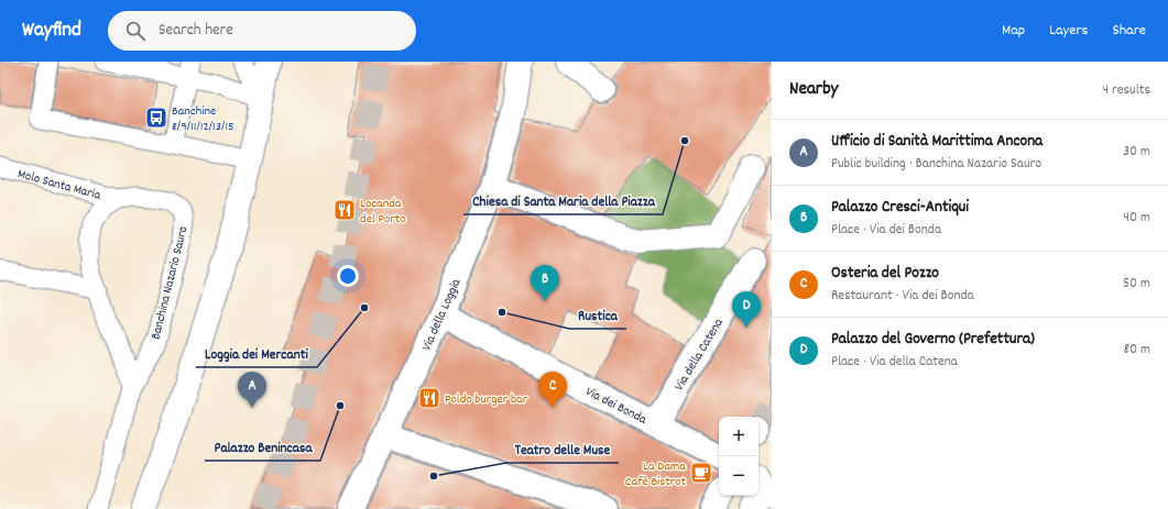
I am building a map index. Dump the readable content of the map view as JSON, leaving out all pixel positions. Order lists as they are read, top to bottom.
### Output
{
  "streets": {
    "street": ["Via della Loggia", "Via della Catena", "Via dei Bonda"],
    "lane": ["Molo Santa Maria", "Banchina Nazario Sauro"]
  },
  "crossings": [
    ["Molo Santa Maria", "Banchina Nazario Sauro"],
    ["Via della Loggia", "Via dei Bonda"],
    ["Via della Catena", "Via dei Bonda"]
  ],
  "places": {
    "bus stop": ["Banchine 8/9/11/12/13/15"],
    "other": [
      "Chiesa di Santa Maria della Piazza",
      "Loggia dei Mercanti",
      "Rustica",
      "Palazzo Benincasa",
      "Teatro delle Muse"
    ],
    "restaurant": ["Locanda del Porto", "Poldo burger bar"],
    "cafe": ["La Dama Cafè Bistrot"]
  },
  "page": {
    "header": "Wayfind",
    "search": "Search here",
    "nav": ["Map", "Layers", "Share"],
    "heading": ["Nearby", "4 results"],
    "list": [
      {
        "mark": "A",
        "name": "Ufficio di Sanità Marittima Ancona",
        "note": "Public building · Banchina Nazario Sauro",
        "value": "30 m"
      },
      {
        "mark": "B",
        "name": "Palazzo Cresci-Antiqui",
        "note": "Place · Via dei Bonda",
        "value": "40 m"
      },
      {
        "mark": "C",
        "name": "Osteria del Pozzo",
        "note": "Restaurant · Via dei Bonda",
        "value": "50 m"
      },
      {
        "mark": "D",
        "name": "Palazzo del Governo (Prefettura)",
        "note": "Place · Via della Catena",
        "value": "80 m"
      }
    ],
    "pins": [
      "B",
      "D",
      "A",
      "C"
    ],
    "map_buttons": ["+", "−"]
  }
}
